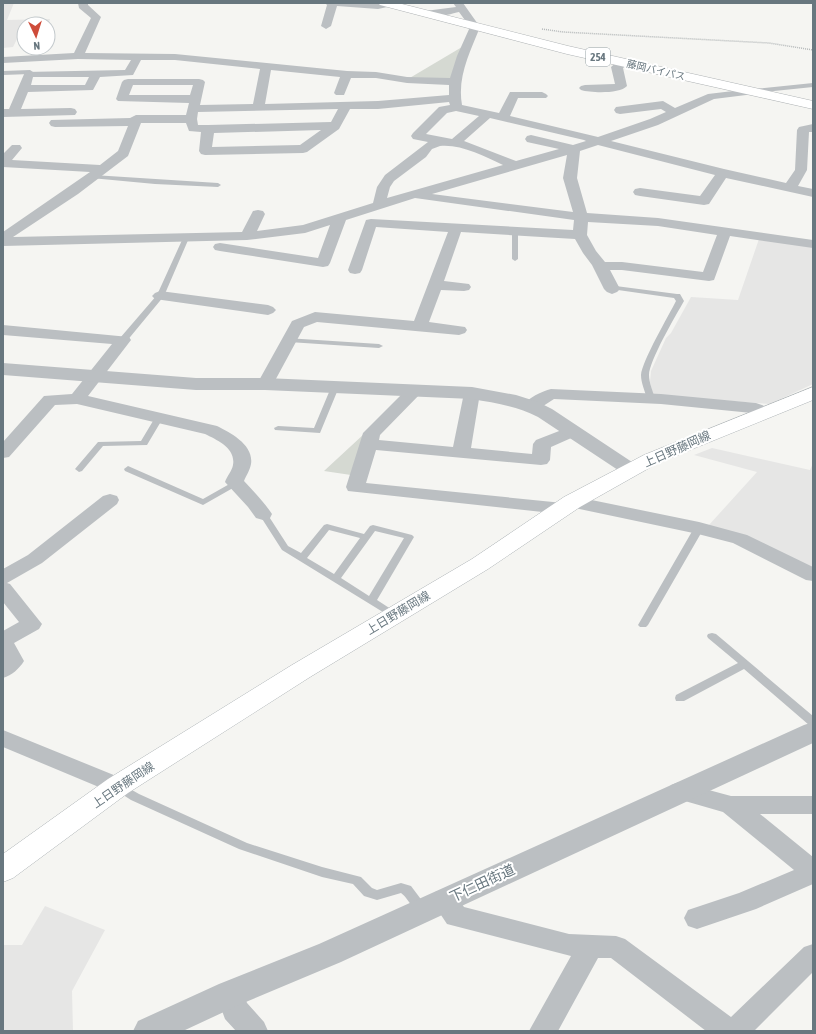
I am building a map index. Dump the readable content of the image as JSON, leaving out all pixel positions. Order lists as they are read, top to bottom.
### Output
{
  "streets": {
    "main road": ["254", "藤岡バイパス", "上日野藤岡線"],
    "street": ["下仁田街道"]
  },
  "north": "bottom"
}
